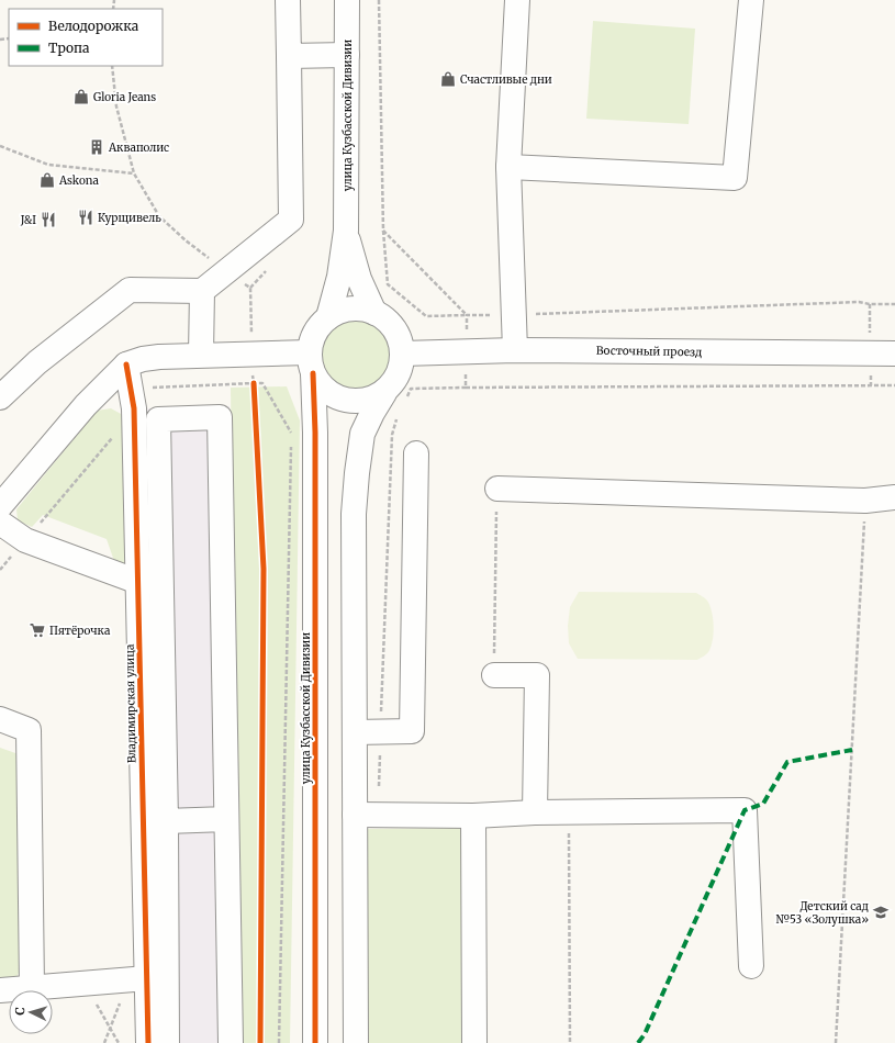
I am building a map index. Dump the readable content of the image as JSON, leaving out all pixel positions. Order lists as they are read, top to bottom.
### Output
{
  "streets": {
    "street": ["улица Кузбасской Дивизии", "Восточный проезд", "Владимирская улица"]
  },
  "crossings": [
    ["улица Кузбасской Дивизии", "Восточный проезд"]
  ],
  "places": {
    "shop": ["Счастливые дни", "Gloria Jeans", "Askona"],
    "building": ["Акваполис"],
    "restaurant": ["Курщивель", "J&I"],
    "supermarket": ["Пятёрочка"],
    "school or university": ["Детский сад №53 «Золушка»"]
  },
  "legend": ["Велодорожка", "Тропа"],
  "north": "left"
}
